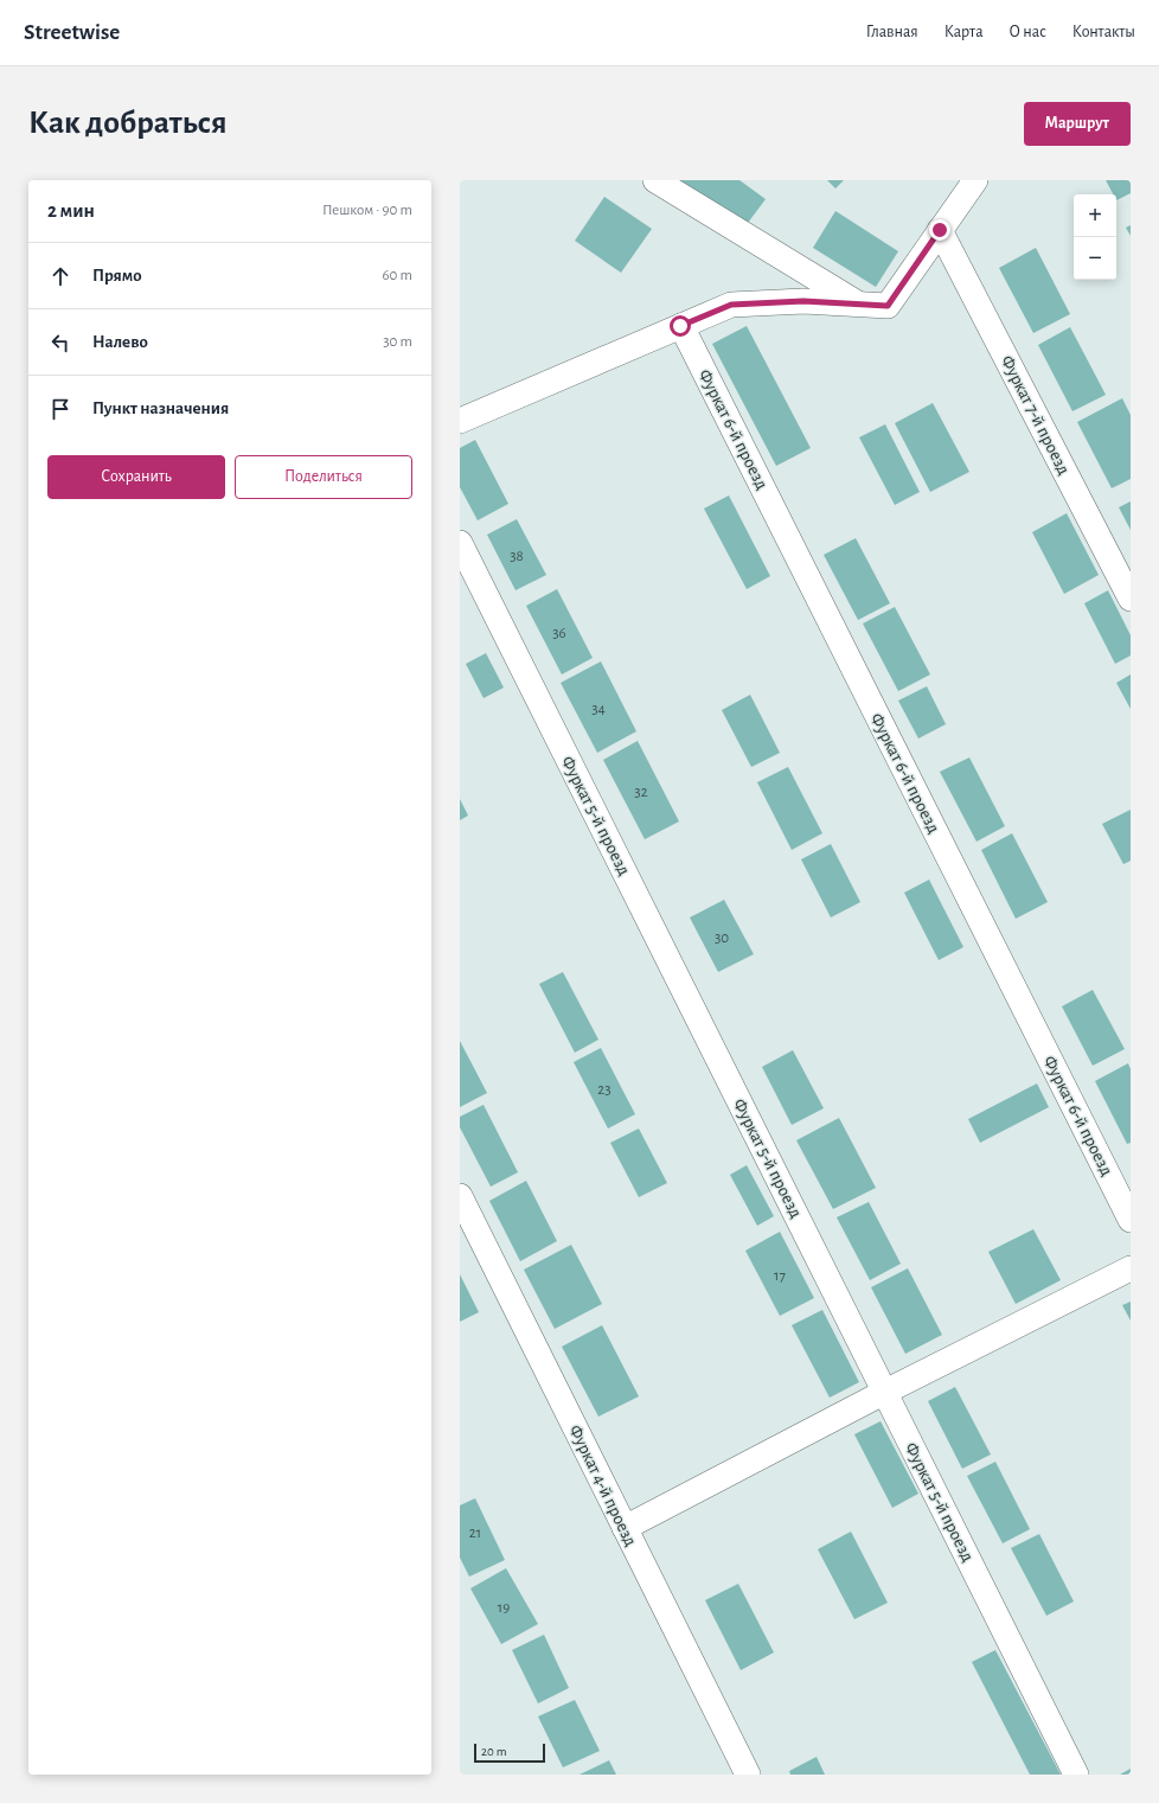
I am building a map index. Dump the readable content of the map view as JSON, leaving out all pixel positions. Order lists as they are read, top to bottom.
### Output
{
  "streets": {
    "street": [
      "Фуркат 7-й проезд",
      "Фуркат 6-й проезд",
      "Фуркат 5-й проезд",
      "Фуркат 4-й проезд"
    ]
  },
  "house_numbers": [
    "38",
    "36",
    "34",
    "32",
    "30",
    "23",
    "17",
    "21",
    "19"
  ],
  "scale_bar": "20 m",
  "page": {
    "header": "Streetwise",
    "nav": [
      "Главная",
      "Карта",
      "О нас",
      "Контакты"
    ],
    "buttons": [
      "Маршрут",
      ["Сохранить", "Поделиться"]
    ],
    "title": "Как добраться",
    "heading": ["2 мин", "Пешком · 90 m"],
    "map_buttons": ["+", "−"],
    "list": [
      ["Прямо", "60 m"],
      ["Налево", "30 m"],
      "Пункт назначения"
    ],
    "scale": "20 m"
  }
}
